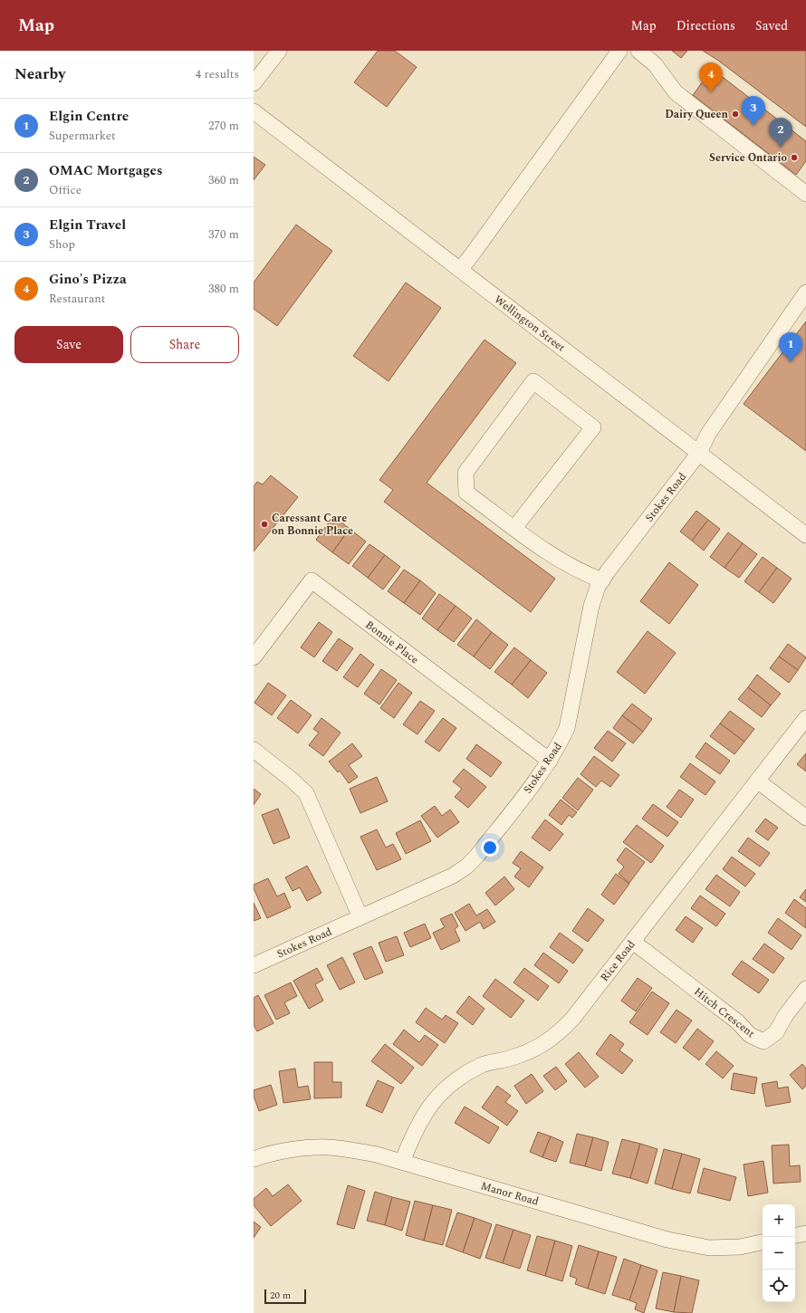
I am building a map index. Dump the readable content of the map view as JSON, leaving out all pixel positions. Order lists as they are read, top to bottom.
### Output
{
  "streets": {
    "street": [
      "Wellington Street",
      "Stokes Road",
      "Bonnie Place",
      "Rice Road",
      "Hitch Crescent",
      "Manor Road"
    ]
  },
  "crossings": [
    ["Wellington Street", "Stokes Road"],
    ["Stokes Road", "Bonnie Place"],
    ["Rice Road", "Hitch Crescent"],
    ["Rice Road", "Manor Road"]
  ],
  "places": ["Dairy Queen", "Service Ontario", "Caressant Care on Bonnie Place"],
  "scale_bar": "20 m",
  "page": {
    "header": "Map",
    "nav": ["Map", "Directions", "Saved"],
    "heading": ["Nearby", "4 results"],
    "pins": [
      "4",
      "3",
      "2",
      "1"
    ],
    "list": [
      {
        "mark": "1",
        "name": "Elgin Centre",
        "note": "Supermarket",
        "value": "270 m"
      },
      {
        "mark": "2",
        "name": "OMAC Mortgages",
        "note": "Office",
        "value": "360 m"
      },
      {
        "mark": "3",
        "name": "Elgin Travel",
        "note": "Shop",
        "value": "370 m"
      },
      {
        "mark": "4",
        "name": "Gino's Pizza",
        "note": "Restaurant",
        "value": "380 m"
      }
    ],
    "buttons": ["Save", "Share"],
    "map_buttons": ["+", "−"],
    "scale": "20 m"
  }
}
